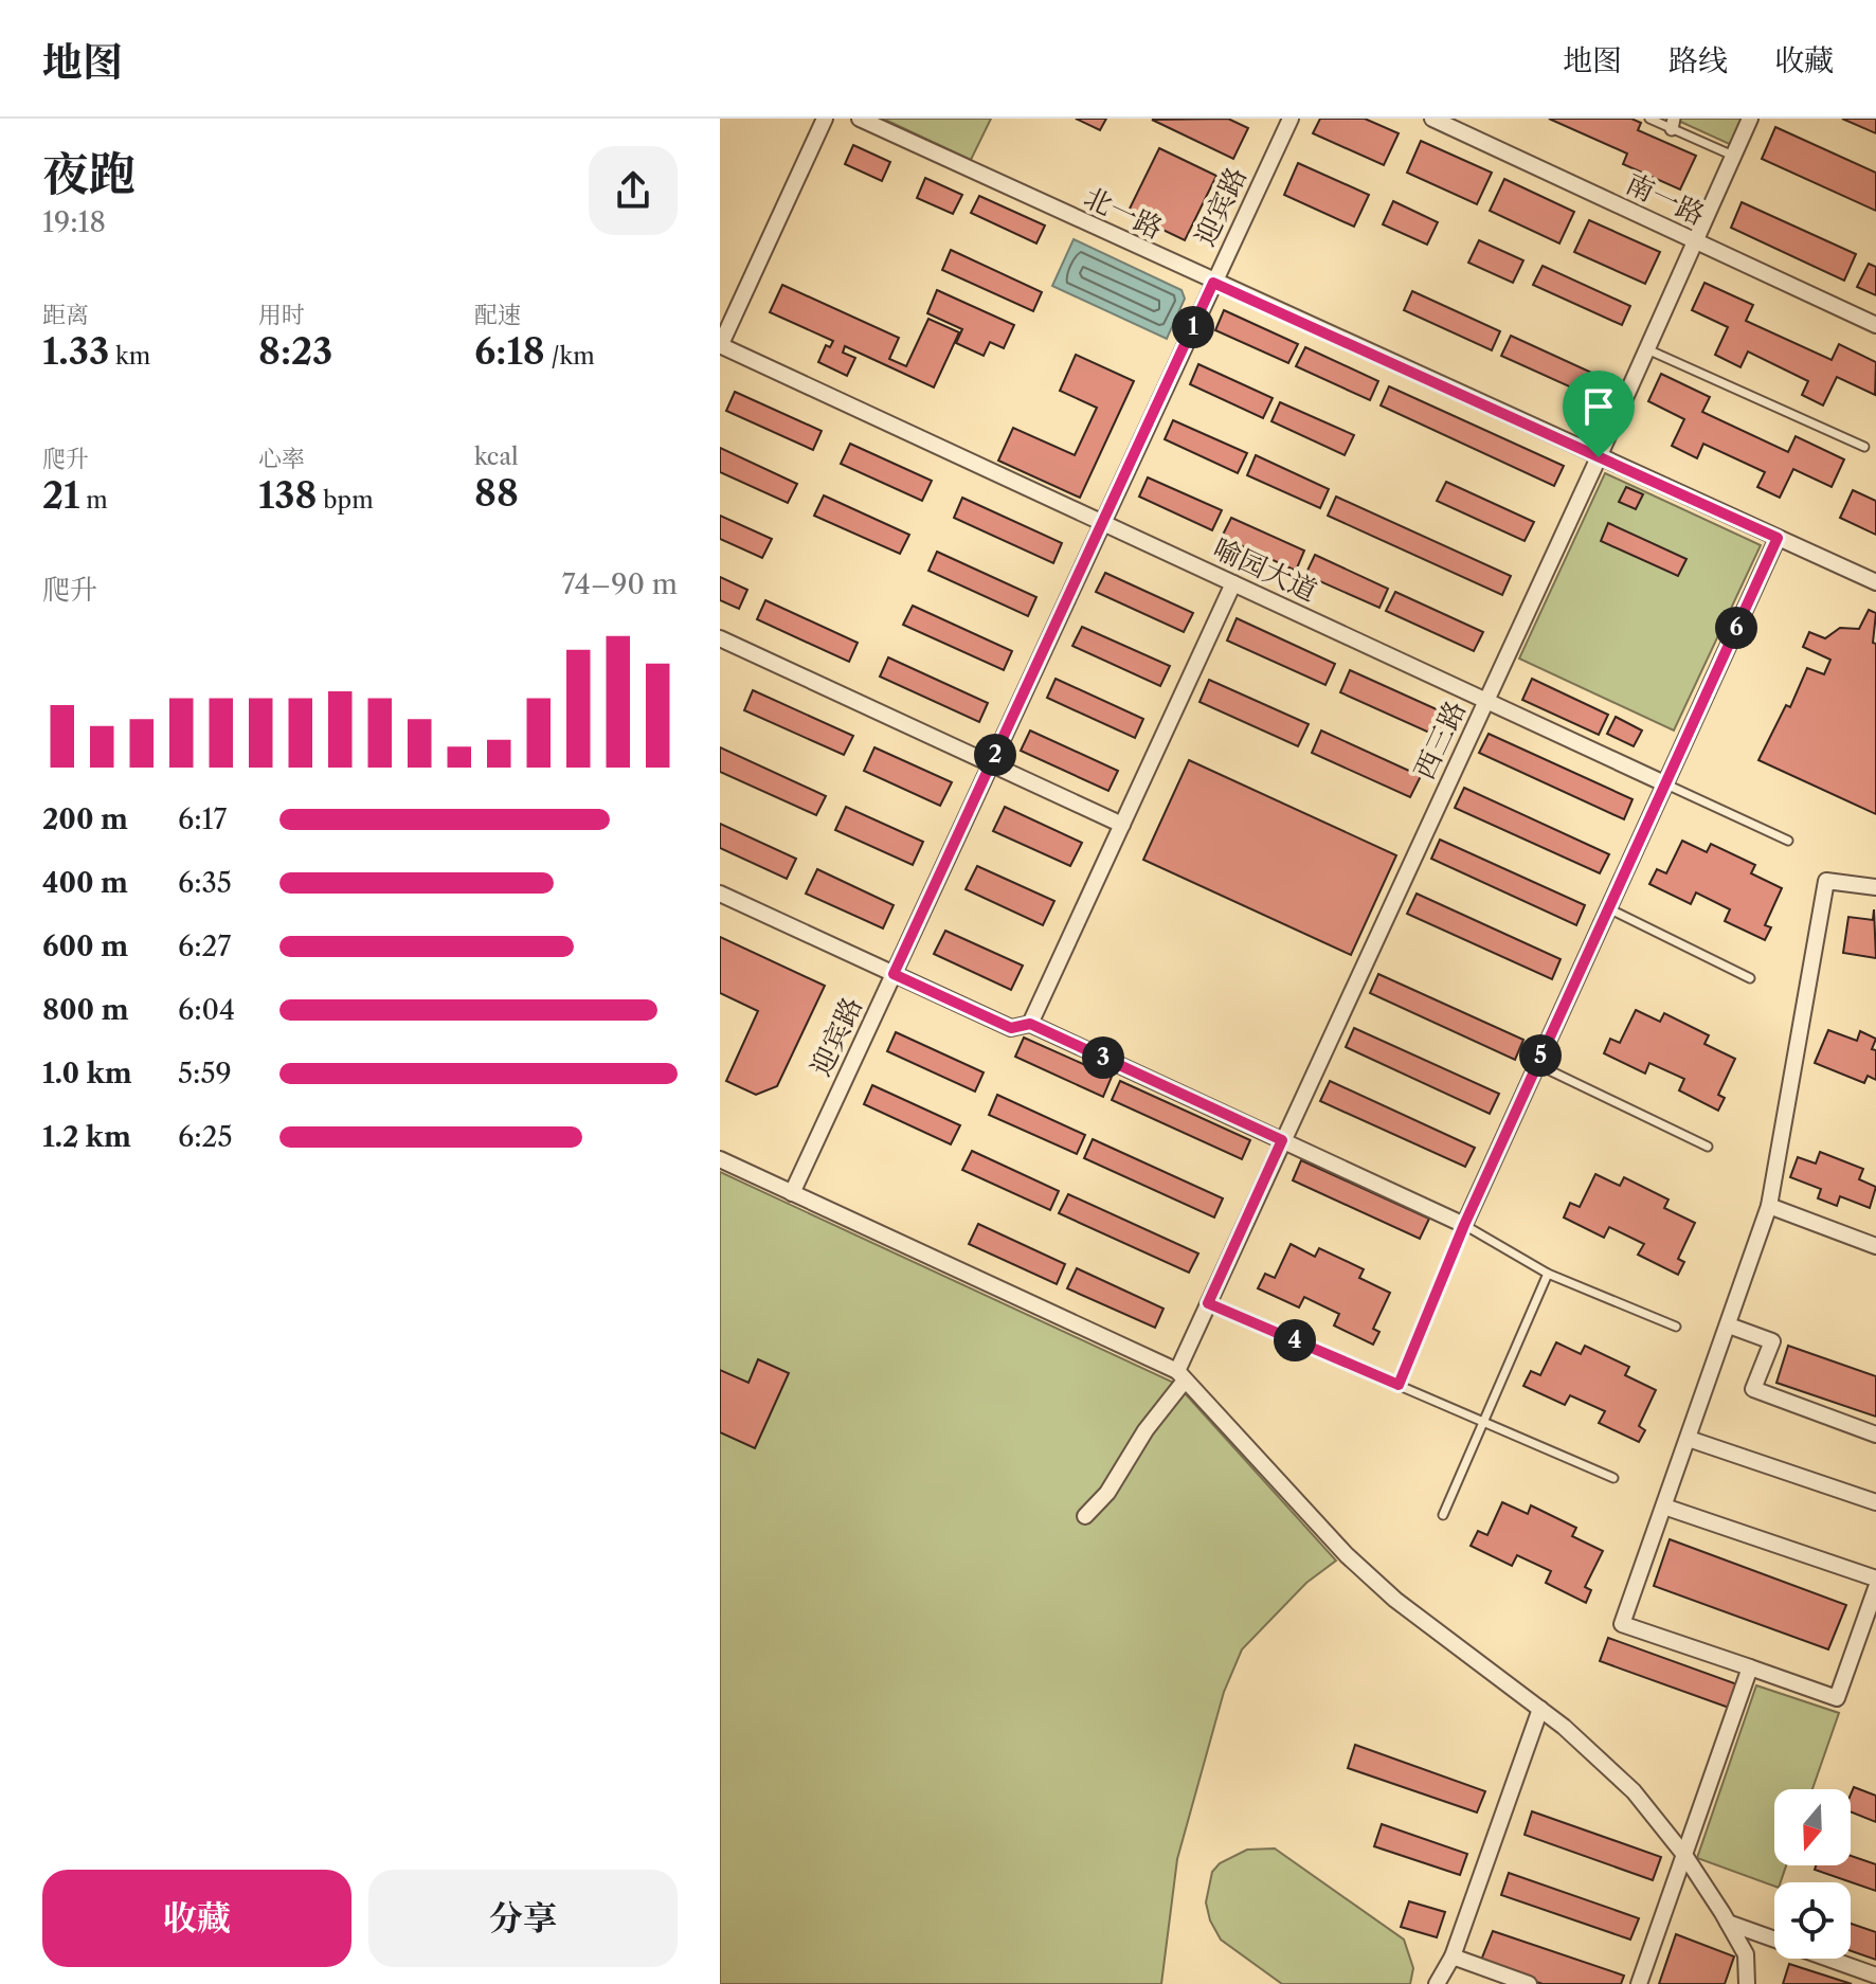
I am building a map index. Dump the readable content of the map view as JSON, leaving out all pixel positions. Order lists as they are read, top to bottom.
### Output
{
  "streets": {
    "street": [
      "南一路",
      "迎宾路",
      "北一路",
      "喻园大道",
      "西三路"
    ]
  },
  "crossings": [
    ["南一路", "西三路"],
    ["迎宾路", "北一路"],
    ["迎宾路", "喻园大道"],
    ["北一路", "西三路"],
    ["喻园大道", "西三路"]
  ],
  "north": "bottom",
  "page": {
    "header": "地图",
    "nav": ["地图", "路线", "收藏"],
    "heading": ["夜跑", "19:18"],
    "stats": [
      ["距离", "1.33 km"],
      ["用时", "8:23"],
      ["配速", "6:18 /km"],
      ["爬升", "21 m"],
      ["心率", "138 bpm"],
      ["kcal", "88"]
    ],
    "pins": [
      "1",
      "6",
      "2",
      "5",
      "3",
      "4"
    ],
    "chart": ["爬升", "74–90 m"],
    "list": [
      {
        "name": "200 m",
        "note": "6:17"
      },
      {
        "name": "400 m",
        "note": "6:35"
      },
      {
        "name": "600 m",
        "note": "6:27"
      },
      {
        "name": "800 m",
        "note": "6:04"
      },
      {
        "name": "1.0 km",
        "note": "5:59"
      },
      {
        "name": "1.2 km",
        "note": "6:25"
      }
    ],
    "buttons": ["收藏", "分享"]
  }
}
